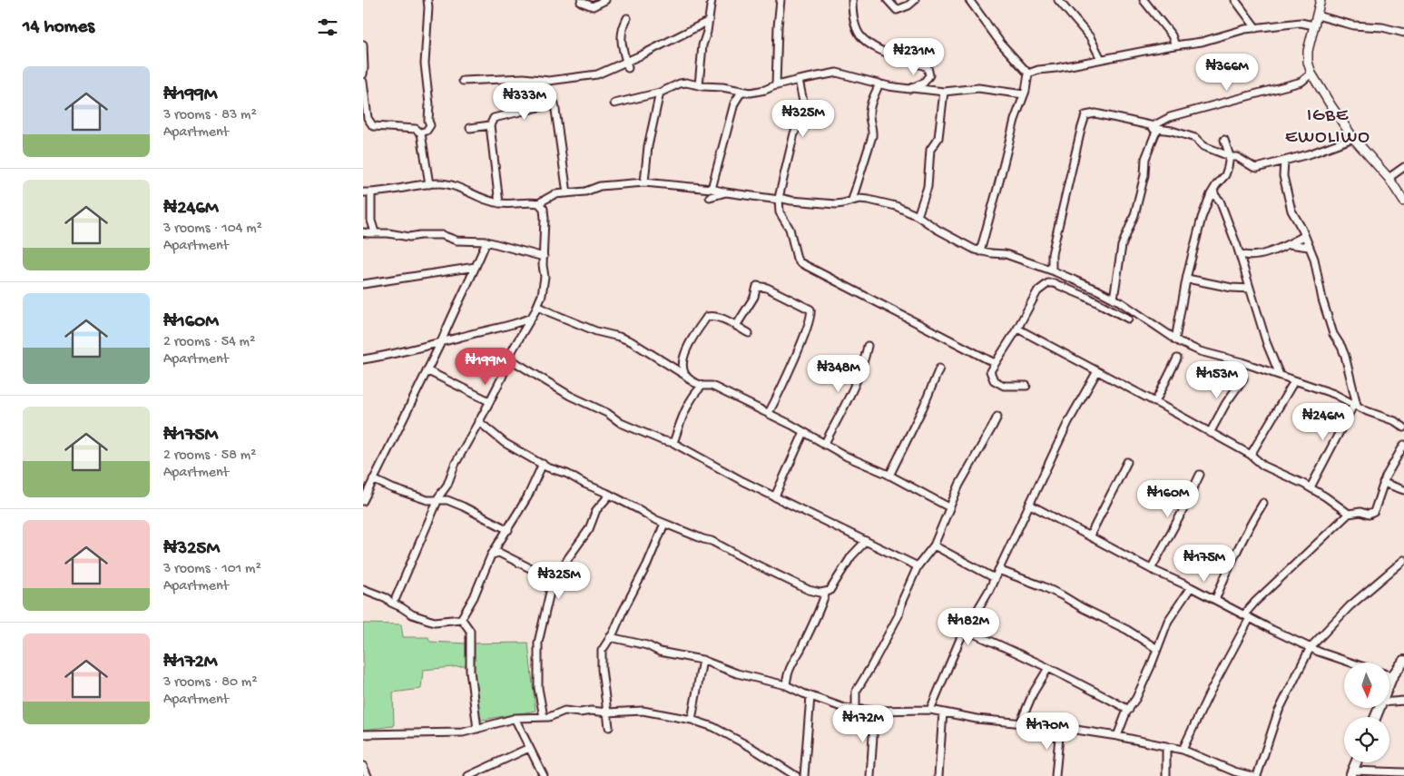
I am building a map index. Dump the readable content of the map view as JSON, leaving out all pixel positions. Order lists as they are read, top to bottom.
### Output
{
  "districts": ["IGBE EWOLIWO"],
  "north": "bottom",
  "page": {
    "heading": "14 homes",
    "price": [
      "₦231M",
      "₦366M",
      "₦333M",
      "₦325M",
      "₦199M",
      "₦348M",
      "₦153M",
      "₦246M",
      "₦160M",
      "₦175M",
      "₦325M",
      "₦182M",
      "₦172M",
      "₦170M"
    ],
    "list": [
      {
        "name": "₦199M",
        "note": "3 rooms · 83 m² · Apartment"
      },
      {
        "name": "₦246M",
        "note": "3 rooms · 104 m² · Apartment"
      },
      {
        "name": "₦160M",
        "note": "2 rooms · 54 m² · Apartment"
      },
      {
        "name": "₦175M",
        "note": "2 rooms · 58 m² · Apartment"
      },
      {
        "name": "₦325M",
        "note": "3 rooms · 101 m² · Apartment"
      },
      {
        "name": "₦172M",
        "note": "3 rooms · 80 m² · Apartment"
      }
    ]
  }
}
